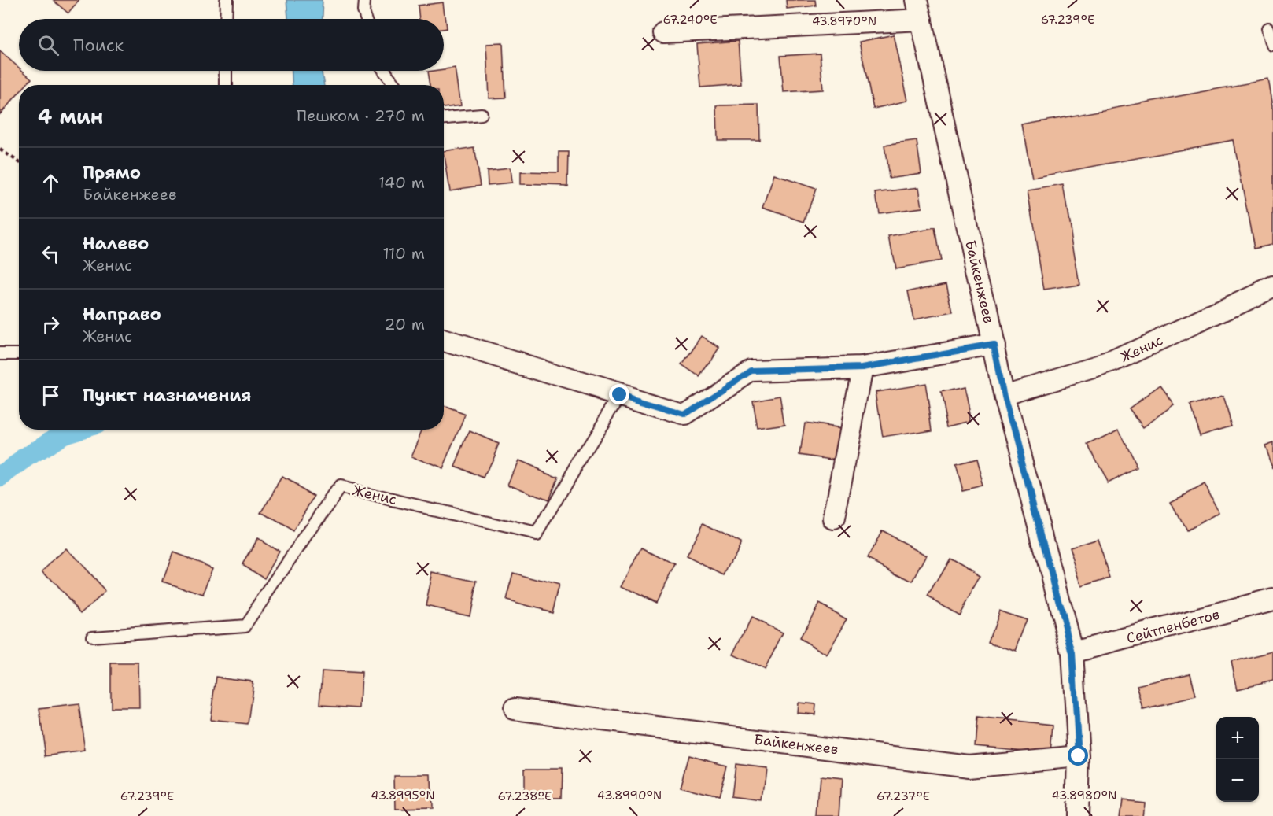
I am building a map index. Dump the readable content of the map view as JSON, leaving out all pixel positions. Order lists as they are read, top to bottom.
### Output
{
  "streets": {
    "street": ["Байкенжеев", "Женис", "Сейтпенбетов"]
  },
  "crossings": [
    ["Байкенжеев", "Женис"],
    ["Байкенжеев", "Сейтпенбетов"]
  ],
  "page": {
    "search": "Поиск",
    "heading": ["4 мин", "Пешком · 270 m"],
    "list": [
      ["Прямо", "Байкенжеев", "140 m"],
      ["Налево", "Женис", "110 m"],
      ["Направо", "Женис", "20 m"],
      "Пункт назначения"
    ],
    "map_buttons": ["+", "−"]
  },
  "coordinates": [
    "67.240°E",
    "67.239°E",
    "43.8970°N",
    "43.8995°N",
    "43.8990°N",
    "43.8980°N",
    "67.238°E",
    "67.237°E"
  ]
}
